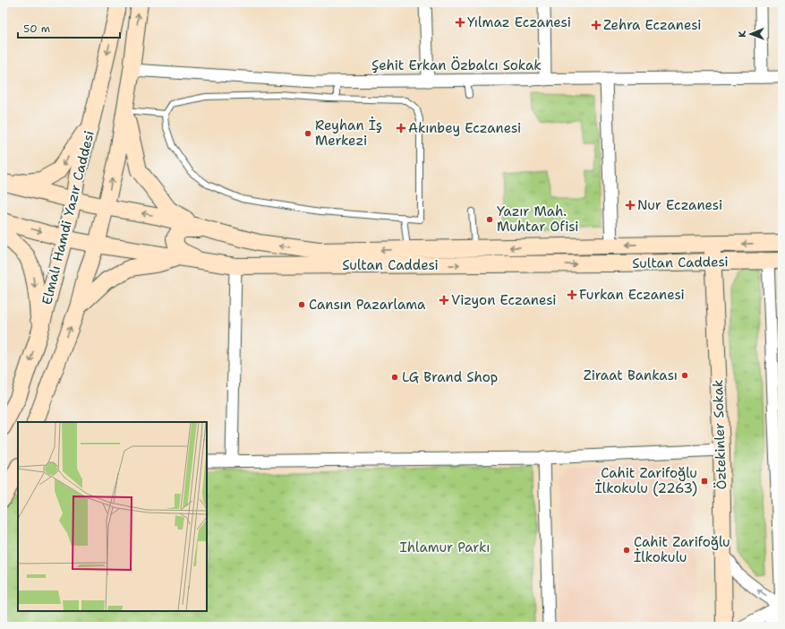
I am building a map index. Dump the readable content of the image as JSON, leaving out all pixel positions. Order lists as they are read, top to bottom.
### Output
{
  "streets": {
    "street": [
      "Şehit Erkan Özbalcı Sokak",
      "Elmalı Hamdi Yazır Caddesi",
      "Sultan Caddesi",
      "Öztekinler Sokak"
    ]
  },
  "crossings": [
    ["Elmalı Hamdi Yazır Caddesi", "Sultan Caddesi"],
    ["Sultan Caddesi", "Öztekinler Sokak"]
  ],
  "parks": ["Ihlamur Parkı"],
  "places": {
    "health": [
      "Yılmaz Eczanesi",
      "Zehra Eczanesi",
      "Akınbey Eczanesi",
      "Nur Eczanesi",
      "Furkan Eczanesi",
      "Vizyon Eczanesi"
    ],
    "other": [
      "Reyhan İş Merkezi",
      "Yazır Mah. Muhtar Ofisi",
      "Cansın Pazarlama",
      "Ziraat Bankası",
      "LG Brand Shop",
      "Cahit Zarifoğlu İlkokulu"
    ],
    "transit": ["Cahit Zarifoğlu İlkokulu (2263)"]
  },
  "scale_bar": "50 m",
  "north": "left"
}
